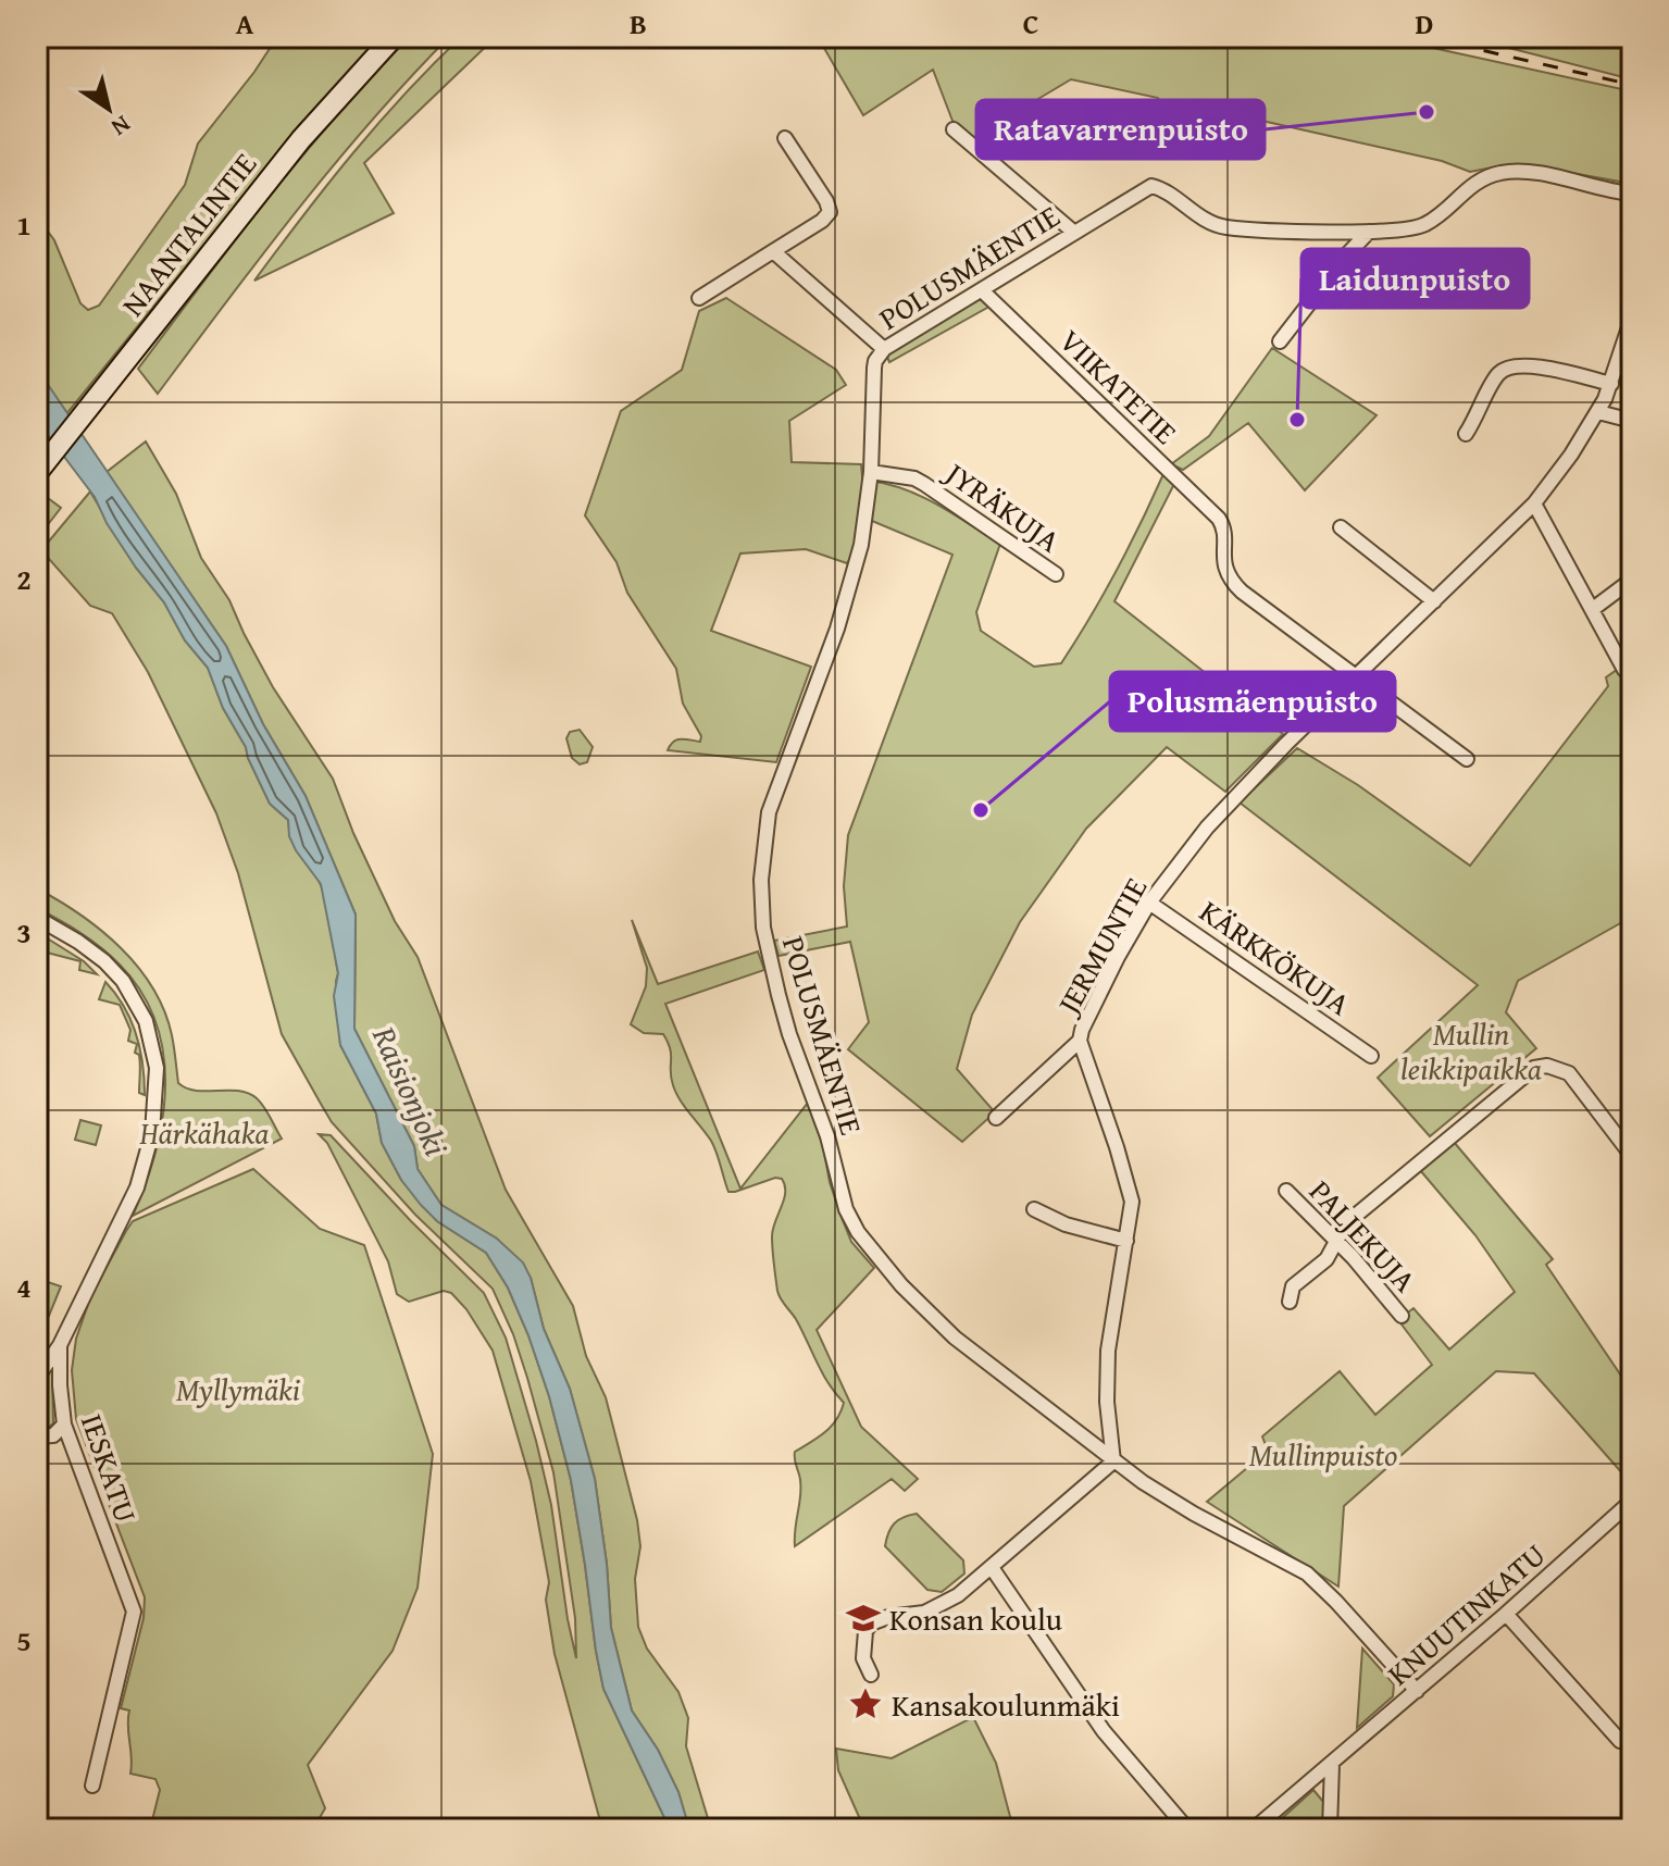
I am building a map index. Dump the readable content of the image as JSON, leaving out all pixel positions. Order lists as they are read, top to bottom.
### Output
{
  "streets": {
    "main road": ["NAANTALINTIE"],
    "street": [
      "POLUSMÄENTIE",
      "VIIKATETIE",
      "JYRÄKUJA",
      "JERMUNTIE",
      "KÄRKKÖKUJA",
      "PALJEKUJA",
      "IESKATU",
      "KNUUTINKATU"
    ]
  },
  "crossings": [
    ["POLUSMÄENTIE", "VIIKATETIE"],
    ["POLUSMÄENTIE", "JYRÄKUJA"],
    ["POLUSMÄENTIE", "JERMUNTIE"],
    ["POLUSMÄENTIE", "KNUUTINKATU"],
    ["VIIKATETIE", "JERMUNTIE"],
    ["JERMUNTIE", "KÄRKKÖKUJA"]
  ],
  "water": ["Raisionjoki"],
  "parks": [
    "Mullin leikkipaikka",
    "Härkähaka",
    "Myllymäki",
    "Mullinpuisto"
  ],
  "places": {
    "other": ["Ratavarrenpuisto", "Laidunpuisto", "Polusmäenpuisto"],
    "school or university": ["Konsan koulu"],
    "place": ["Kansakoulunmäki"]
  },
  "north": "bottom right",
  "grid": {
    "columns": [
      "A",
      "B",
      "C",
      "D"
    ],
    "rows": [
      "1",
      "2",
      "3",
      "4",
      "5"
    ]
  }
}
